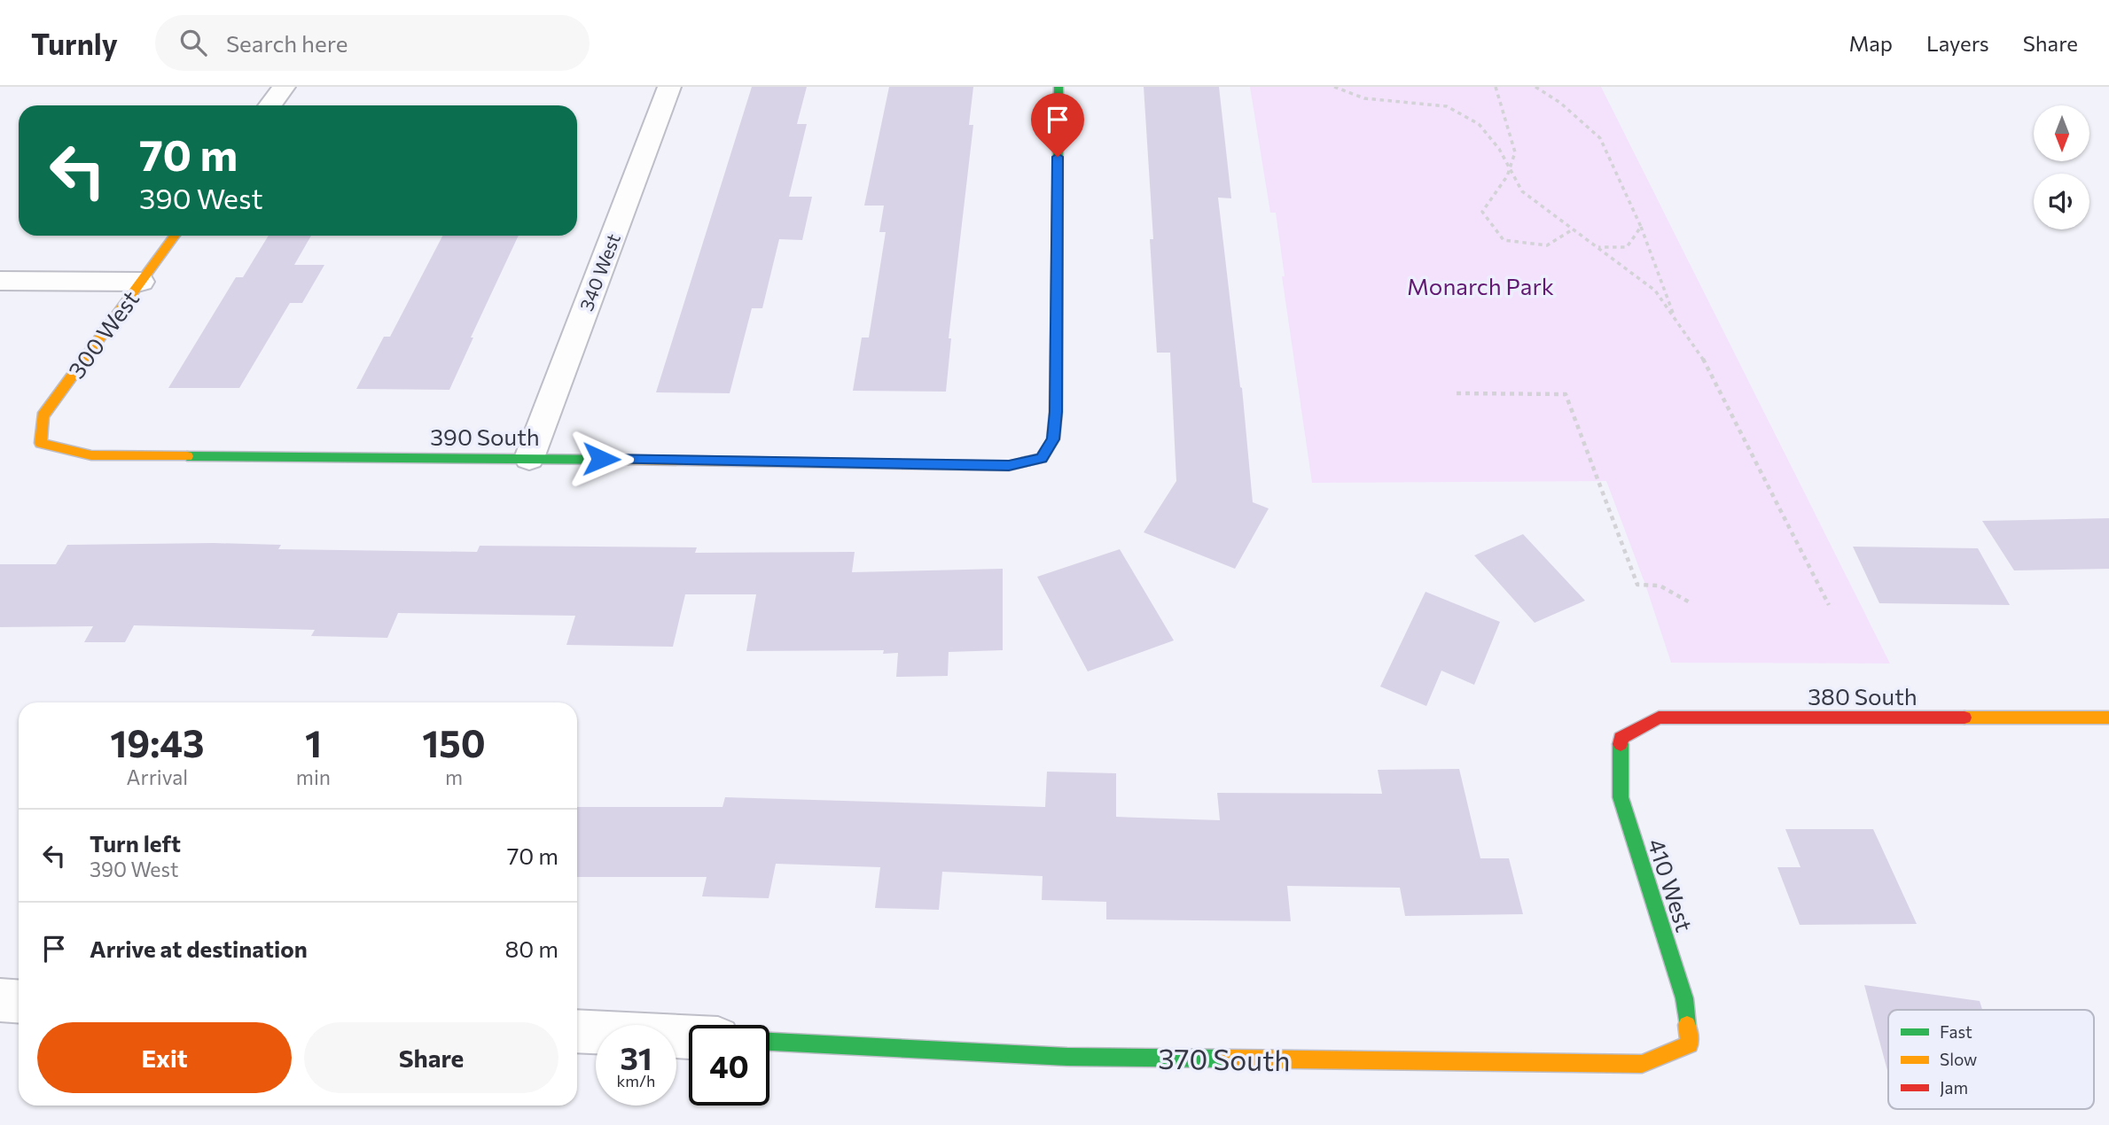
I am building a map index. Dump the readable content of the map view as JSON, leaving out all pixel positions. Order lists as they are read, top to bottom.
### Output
{
  "streets": {
    "street": [
      "340 West",
      "300 West",
      "390 South",
      "380 South",
      "410 West",
      "370 South"
    ]
  },
  "crossings": [
    ["340 West", "390 South"],
    ["300 West", "390 South"],
    ["380 South", "410 West"],
    ["410 West", "370 South"]
  ],
  "parks": ["Monarch Park"],
  "legend": ["Fast", "Slow", "Jam"],
  "north": "bottom",
  "page": {
    "header": "Turnly",
    "search": "Search here",
    "nav": ["Map", "Layers", "Share"],
    "turn": ["70 m", "390 West"],
    "eta": [
      "19:43",
      "Arrival",
      "1",
      "min",
      "150",
      "m"
    ],
    "list": [
      {
        "name": "Turn left",
        "note": "390 West",
        "value": "70 m"
      },
      {
        "name": "Arrive at destination",
        "value": "80 m"
      }
    ],
    "buttons": ["Exit", "Share"],
    "speed": "31 km/h",
    "limit": "40"
  }
}
